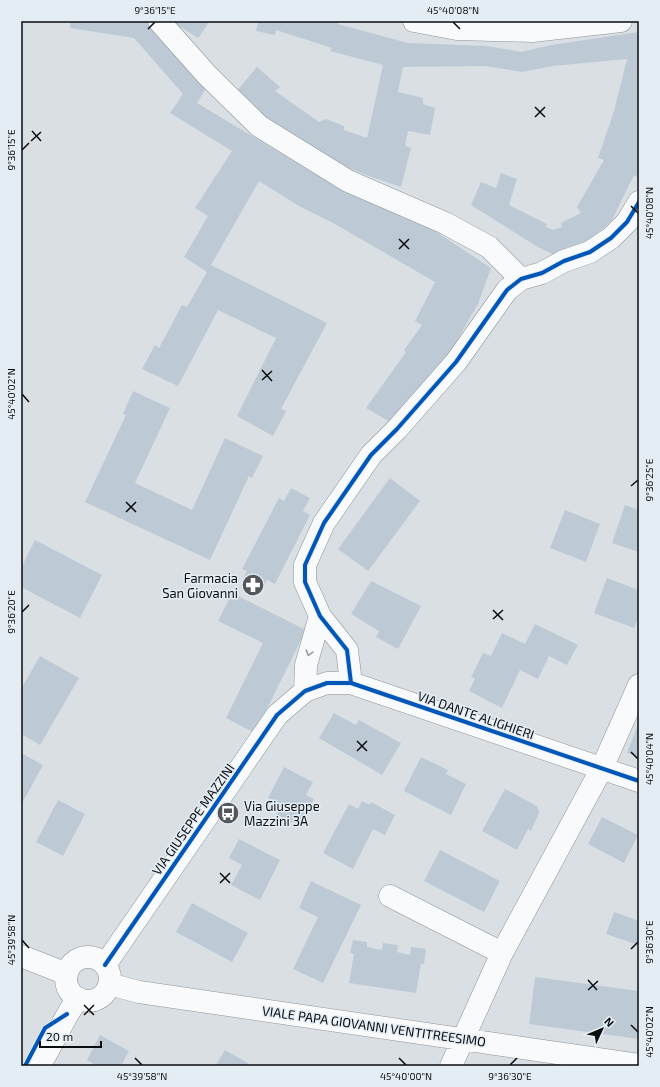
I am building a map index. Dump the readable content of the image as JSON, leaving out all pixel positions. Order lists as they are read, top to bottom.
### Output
{
  "streets": {
    "street": ["VIA DANTE ALIGHIERI", "VIA GIUSEPPE MAZZINI", "VIALE PAPA GIOVANNI VENTITREESIMO"]
  },
  "crossings": [
    ["VIA DANTE ALIGHIERI", "VIA GIUSEPPE MAZZINI"],
    ["VIA GIUSEPPE MAZZINI", "VIALE PAPA GIOVANNI VENTITREESIMO"]
  ],
  "places": {
    "pharmacy": ["Farmacia San Giovanni"],
    "bus stop": ["Via Giuseppe Mazzini 3A"]
  },
  "scale_bar": "20 m",
  "north": "top right",
  "coordinates": [
    "9°36'15\"E",
    "45°40'08\"N",
    "45°40'02\"N",
    "9°36'25\"E",
    "9°36'20\"E",
    "45°40'04\"N",
    "45°39'58\"N",
    "9°36'30\"E",
    "45°40'00\"N"
  ]
}
